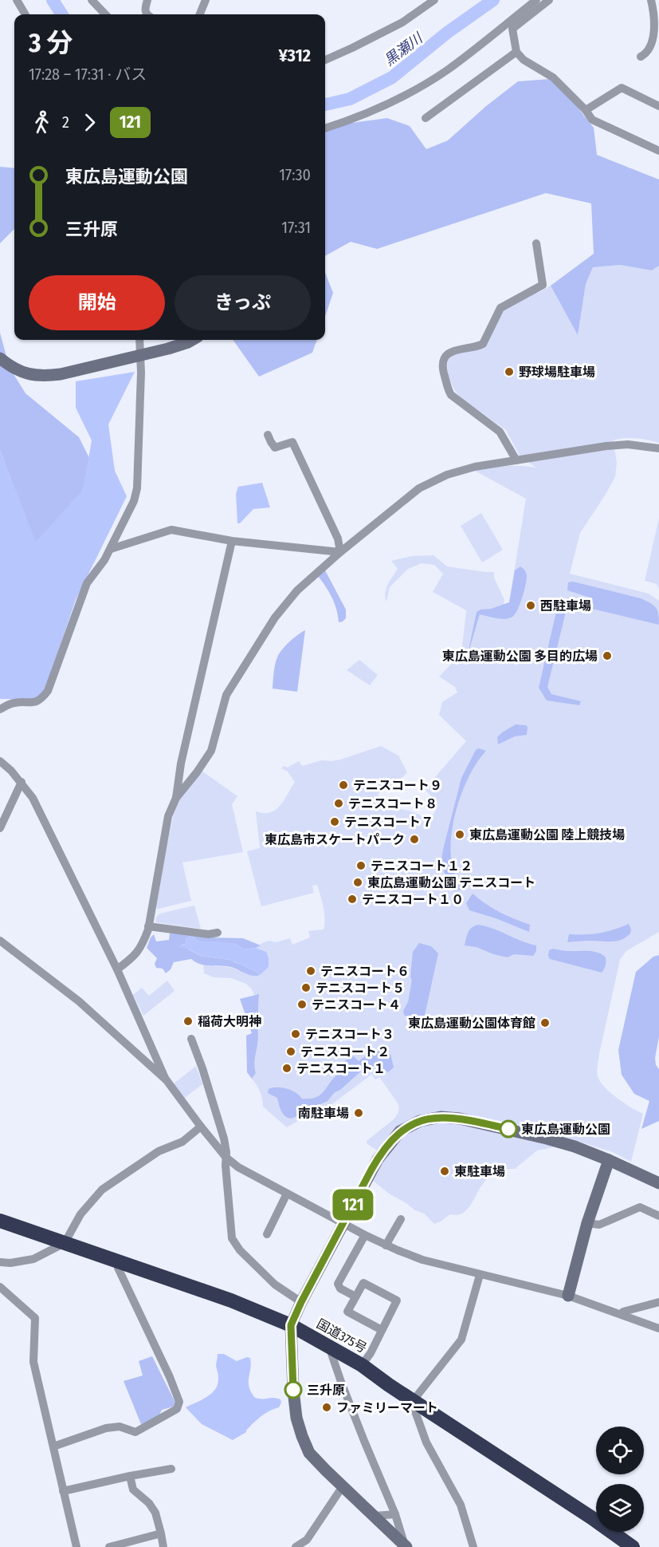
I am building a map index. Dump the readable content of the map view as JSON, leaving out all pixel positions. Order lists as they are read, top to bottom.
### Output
{
  "streets": {
    "highway": ["国道375号"]
  },
  "water": ["黒瀬川"],
  "places": [
    "野球場駐車場",
    "西駐車場",
    "東広島運動公園 多目的広場",
    "テニスコート９",
    "テニスコート８",
    "テニスコート７",
    "東広島運動公園 陸上競技場",
    "東広島市スケートパーク",
    "テニスコート１２",
    "東広島運動公園 テニスコート",
    "テニスコート１０",
    "テニスコート６",
    "テニスコート５",
    "テニスコート４",
    "稲荷大明神",
    "東広島運動公園体育館",
    "テニスコート３",
    "テニスコート２",
    "テニスコート１",
    "南駐車場",
    "東広島運動公園",
    "東駐車場",
    "三升原",
    "ファミリーマート"
  ],
  "lines": ["bus line 121"],
  "page": {
    "on_map": "121",
    "heading": ["3 分", "17:28 – 17:31 · バス", "¥312"],
    "legs": ["2", "121"],
    "list": [
      {
        "name": "東広島運動公園",
        "value": "17:30"
      },
      {
        "name": "三升原",
        "value": "17:31"
      }
    ],
    "buttons": ["開始", "きっぷ"]
  }
}
